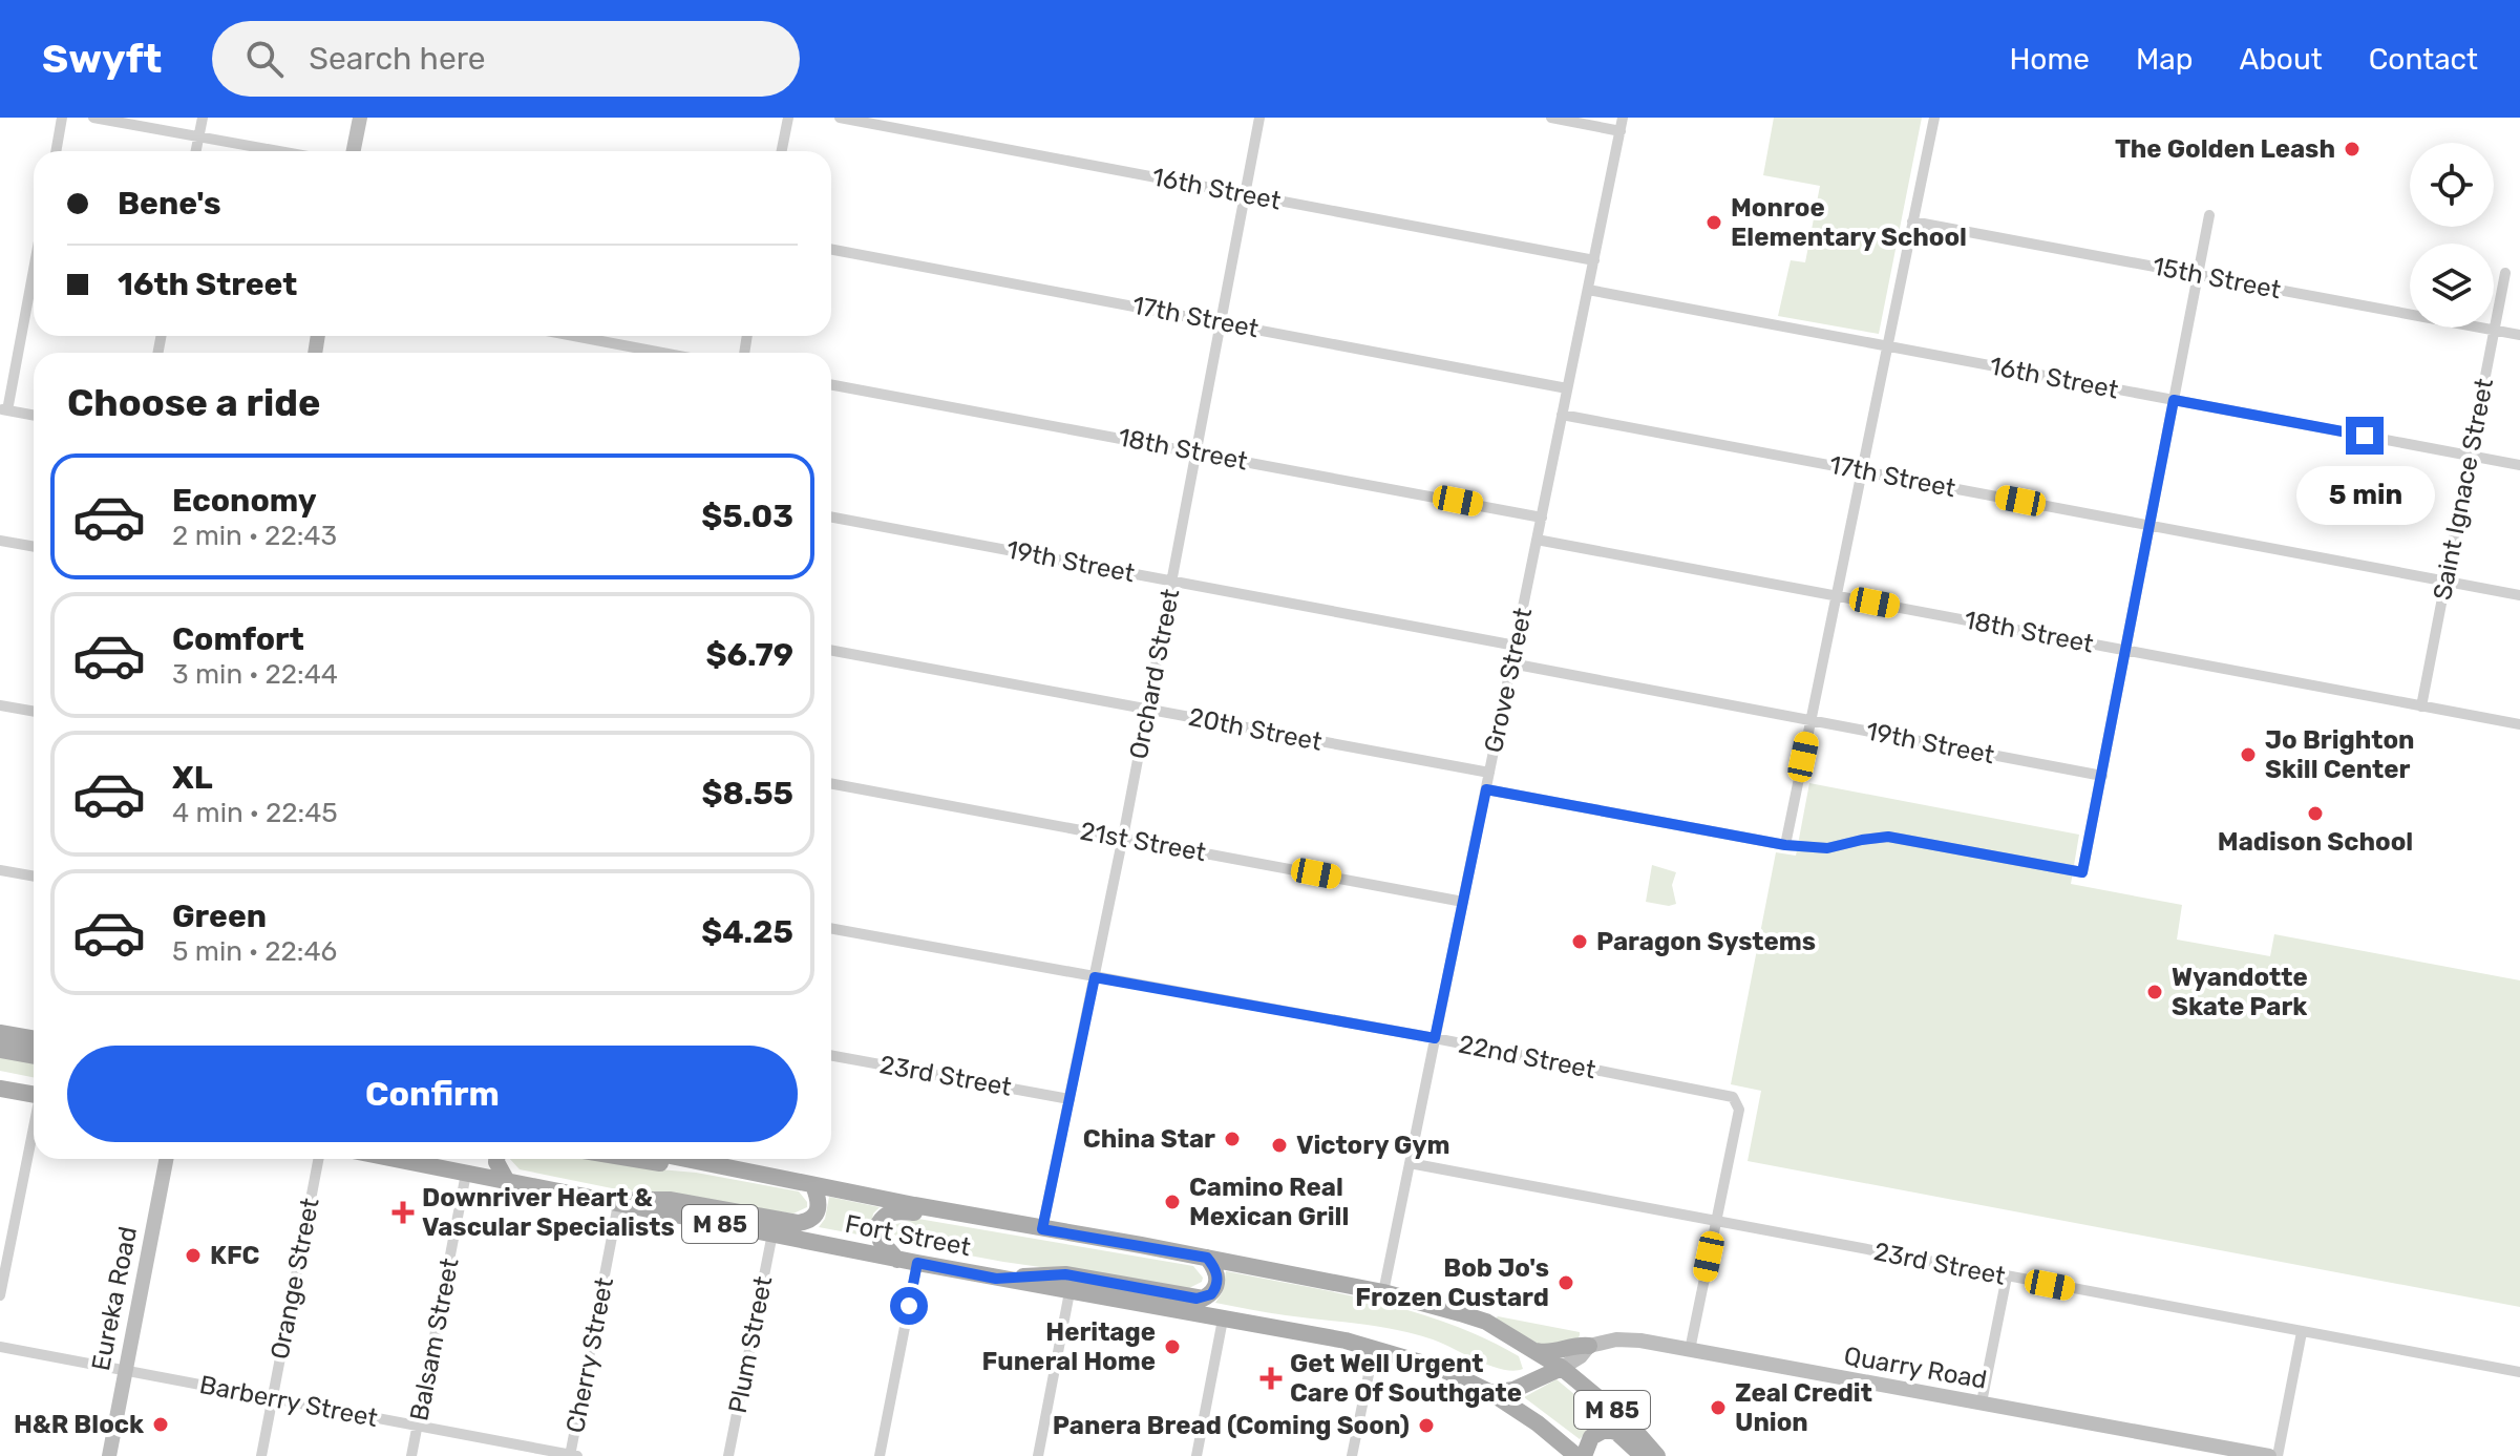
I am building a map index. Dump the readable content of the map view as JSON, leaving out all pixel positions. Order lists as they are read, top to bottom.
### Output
{
  "streets": {
    "main road": ["M 85", "Fort Street"],
    "street": [
      "16th Street",
      "15th Street",
      "17th Street",
      "18th Street",
      "Saint Ignace Street",
      "19th Street",
      "Orchard Street",
      "Grove Street",
      "20th Street",
      "21st Street",
      "22nd Street",
      "23rd Street",
      "Orange Street",
      "Eureka Road",
      "Balsam Street",
      "Plum Street",
      "Cherry Street",
      "Quarry Road",
      "Barberry Street"
    ]
  },
  "crossings": [
    ["16th Street", "Saint Ignace Street"],
    ["16th Street", "Orchard Street"],
    ["16th Street", "Grove Street"],
    ["15th Street", "Saint Ignace Street"],
    ["17th Street", "Saint Ignace Street"],
    ["17th Street", "Orchard Street"],
    ["17th Street", "Grove Street"],
    ["18th Street", "Saint Ignace Street"],
    ["18th Street", "Orchard Street"],
    ["18th Street", "Grove Street"],
    ["19th Street", "Orchard Street"],
    ["19th Street", "Grove Street"],
    ["Orchard Street", "20th Street"],
    ["Orchard Street", "21st Street"],
    ["Orchard Street", "22nd Street"],
    ["Orchard Street", "23rd Street"],
    ["Orchard Street", "Fort Street"],
    ["Grove Street", "20th Street"],
    ["Grove Street", "21st Street"],
    ["Grove Street", "22nd Street"],
    ["Grove Street", "23rd Street"],
    ["Grove Street", "Fort Street"],
    ["22nd Street", "23rd Street"],
    ["Fort Street", "Balsam Street"],
    ["Fort Street", "Plum Street"],
    ["Fort Street", "Cherry Street"],
    ["Orange Street", "Barberry Street"],
    ["Eureka Road", "Barberry Street"],
    ["Balsam Street", "Barberry Street"],
    ["Cherry Street", "Barberry Street"]
  ],
  "places": {
    "other": [
      "The Golden Leash",
      "Monroe Elementary School",
      "Jo Brighton Skill Center",
      "Madison School",
      "Paragon Systems",
      "Wyandotte Skate Park",
      "China Star",
      "Victory Gym",
      "Camino Real Mexican Grill",
      "KFC",
      "Bob Jo's Frozen Custard",
      "Heritage Funeral Home",
      "Zeal Credit Union",
      "H&R Block",
      "Panera Bread (Coming Soon)"
    ],
    "health": ["Downriver Heart & Vascular Specialists", "Get Well Urgent Care Of Southgate"]
  },
  "page": {
    "header": "Swyft",
    "search": "Search here",
    "nav": [
      "Home",
      "Map",
      "About",
      "Contact"
    ],
    "banner": ["Bene's", "16th Street"],
    "heading": "Choose a ride",
    "list": [
      {
        "name": "Economy",
        "note": "2 min · 22:43",
        "value": "$5.03"
      },
      {
        "name": "Comfort",
        "note": "3 min · 22:44",
        "value": "$6.79"
      },
      {
        "name": "XL",
        "note": "4 min · 22:45",
        "value": "$8.55"
      },
      {
        "name": "Green",
        "note": "5 min · 22:46",
        "value": "$4.25"
      }
    ],
    "bubble": "5 min",
    "buttons": "Confirm"
  }
}
